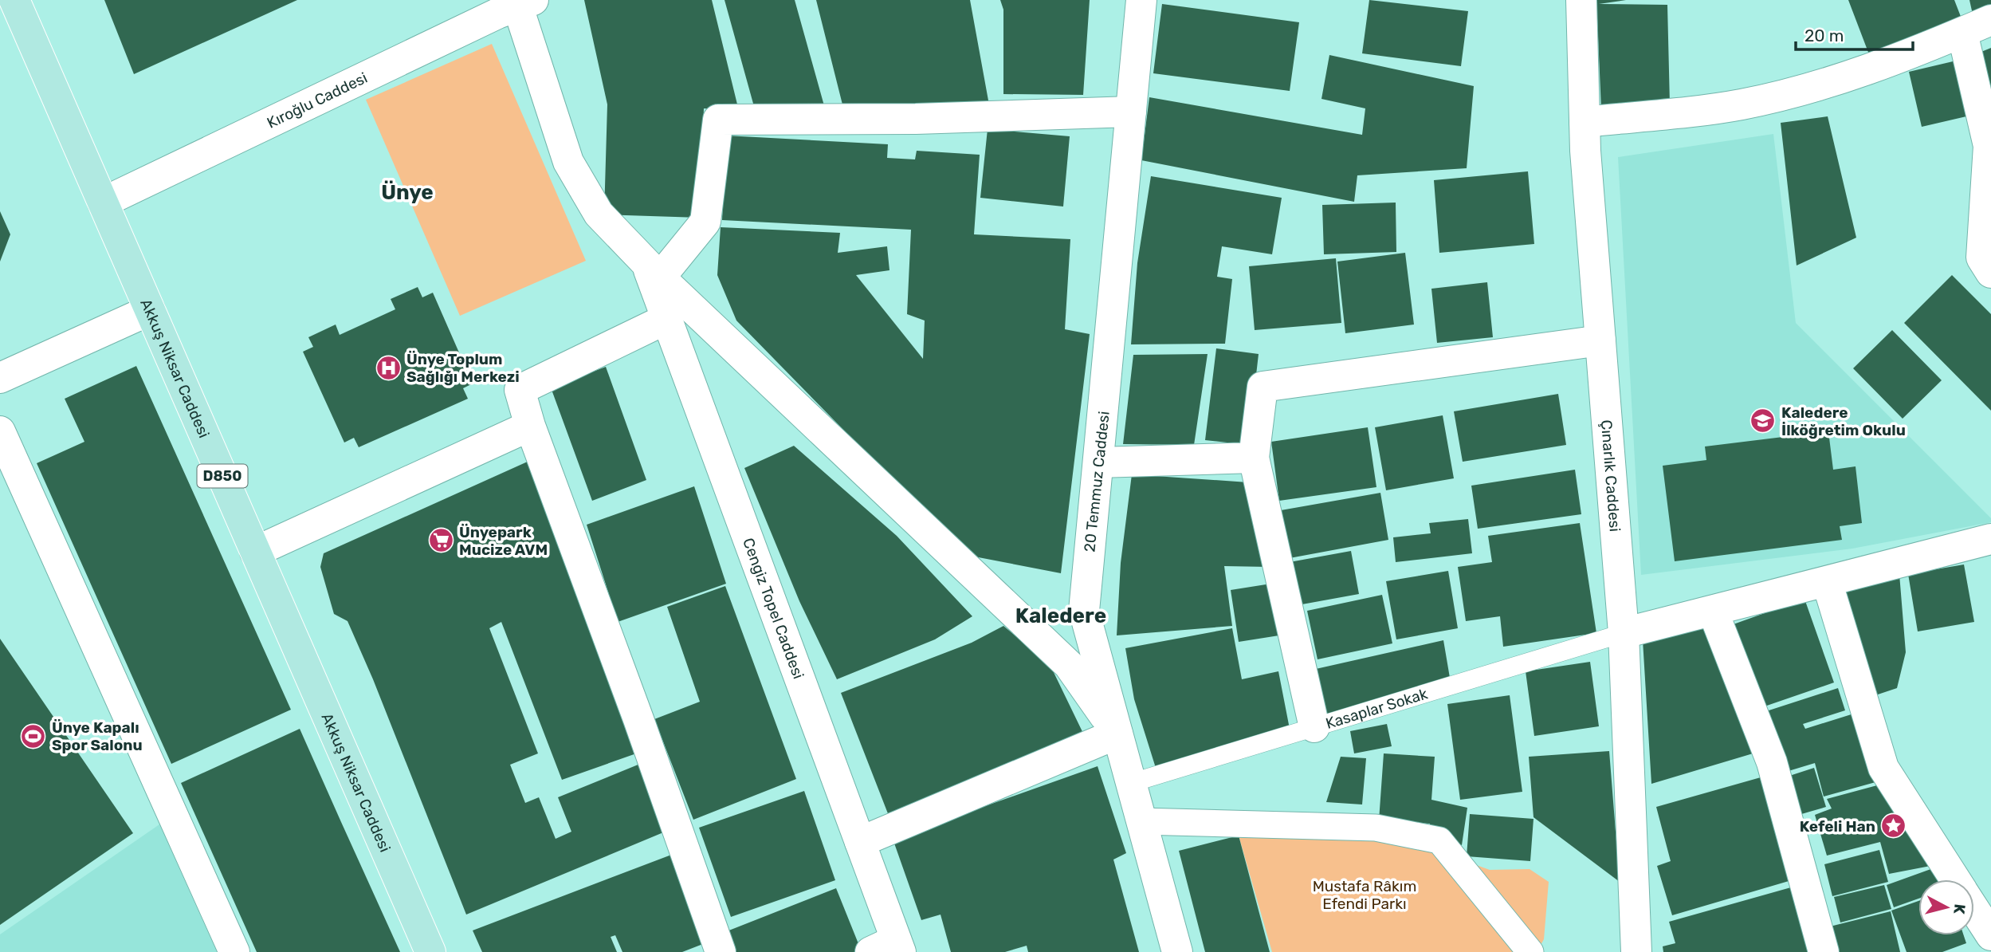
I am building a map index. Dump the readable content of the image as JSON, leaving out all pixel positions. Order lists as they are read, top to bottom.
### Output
{
  "streets": {
    "main road": ["Akkuş Niksar Caddesi", "D850"],
    "street": [
      "Kıroğlu Caddesi",
      "Çınarlık Caddesi",
      "20 Temmuz Caddesi",
      "Cengiz Topel Caddesi"
    ],
    "lane": ["Kasaplar Sokak"]
  },
  "crossings": [
    ["Kıroğlu Caddesi", "Akkuş Niksar Caddesi"],
    ["Çınarlık Caddesi", "Kasaplar Sokak"],
    ["20 Temmuz Caddesi", "Kasaplar Sokak"]
  ],
  "districts": ["Ünye", "Kaledere"],
  "parks": ["Mustafa Râkım Efendi Parkı"],
  "places": {
    "hospital": ["Ünye Toplum Sağlığı Merkezi"],
    "school or university": ["Kaledere İlköğretim Okulu"],
    "supermarket": ["Ünyepark Mucize AVM"],
    "sports": ["Ünye Kapalı Spor Salonu"],
    "place": ["Kefeli Han"]
  },
  "scale_bar": "20 m",
  "north": "right"
}
